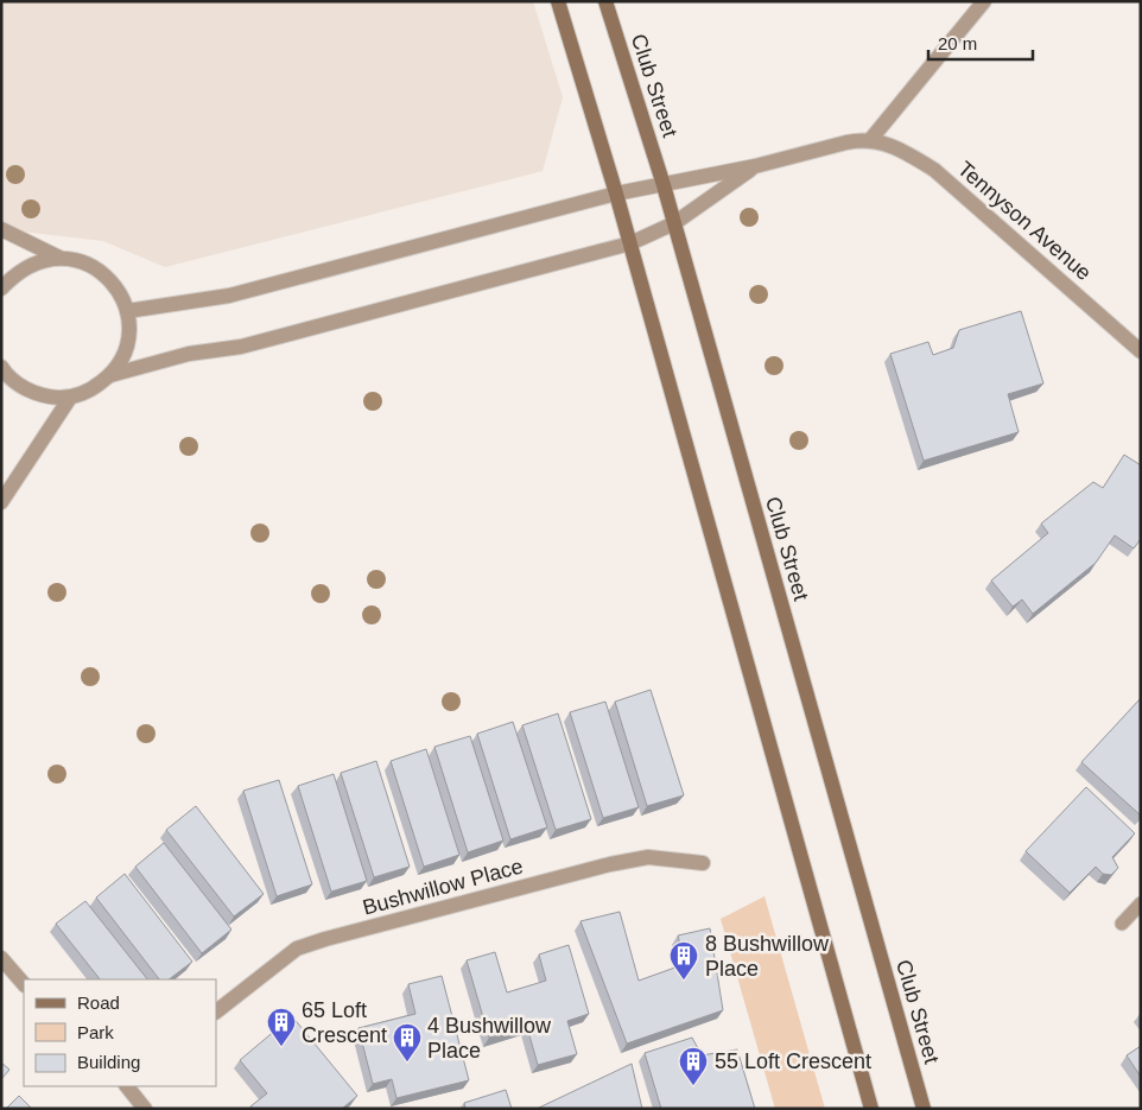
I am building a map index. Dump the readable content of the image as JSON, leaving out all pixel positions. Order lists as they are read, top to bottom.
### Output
{
  "streets": {
    "main road": ["Club Street"],
    "street": ["Tennyson Avenue", "Bushwillow Place"]
  },
  "places": {
    "building": [
      "8 Bushwillow Place",
      "65 Loft Crescent",
      "4 Bushwillow Place",
      "55 Loft Crescent"
    ]
  },
  "legend": ["Road", "Park", "Building"],
  "scale_bar": "20 m"
}
